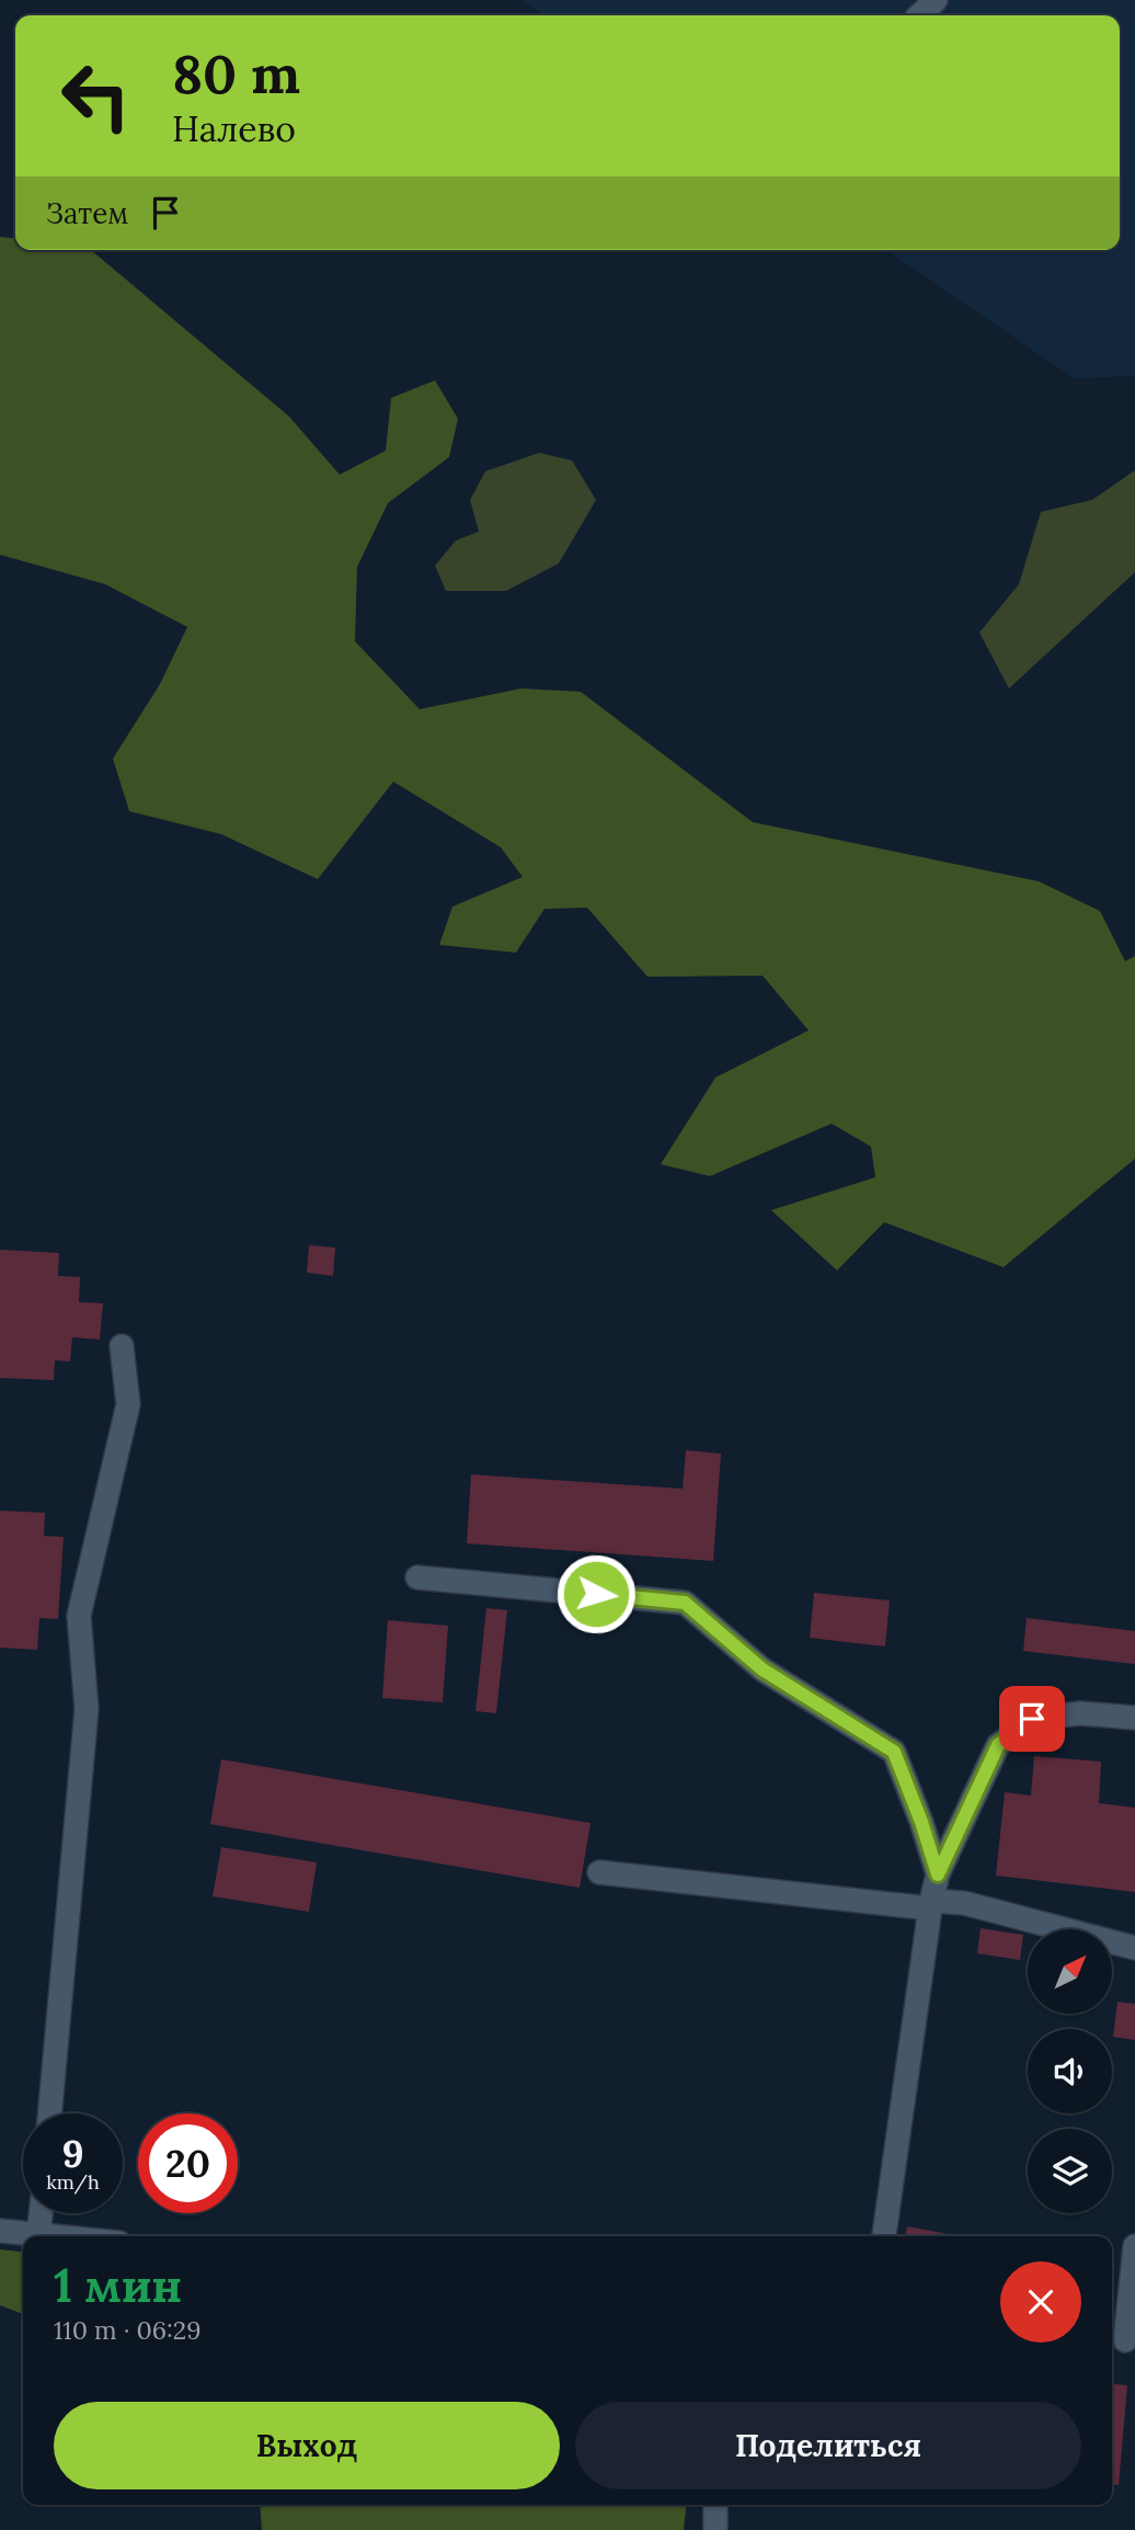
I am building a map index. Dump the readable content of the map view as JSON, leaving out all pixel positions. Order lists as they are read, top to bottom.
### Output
{
  "north": "top right",
  "page": {
    "turn": ["80 m", "Налево"],
    "then": "Затем",
    "speed": "9 km/h",
    "limit": "20",
    "heading": ["1 мин", "110 m · 06:29"],
    "buttons": ["Выход", "Поделиться"]
  }
}
